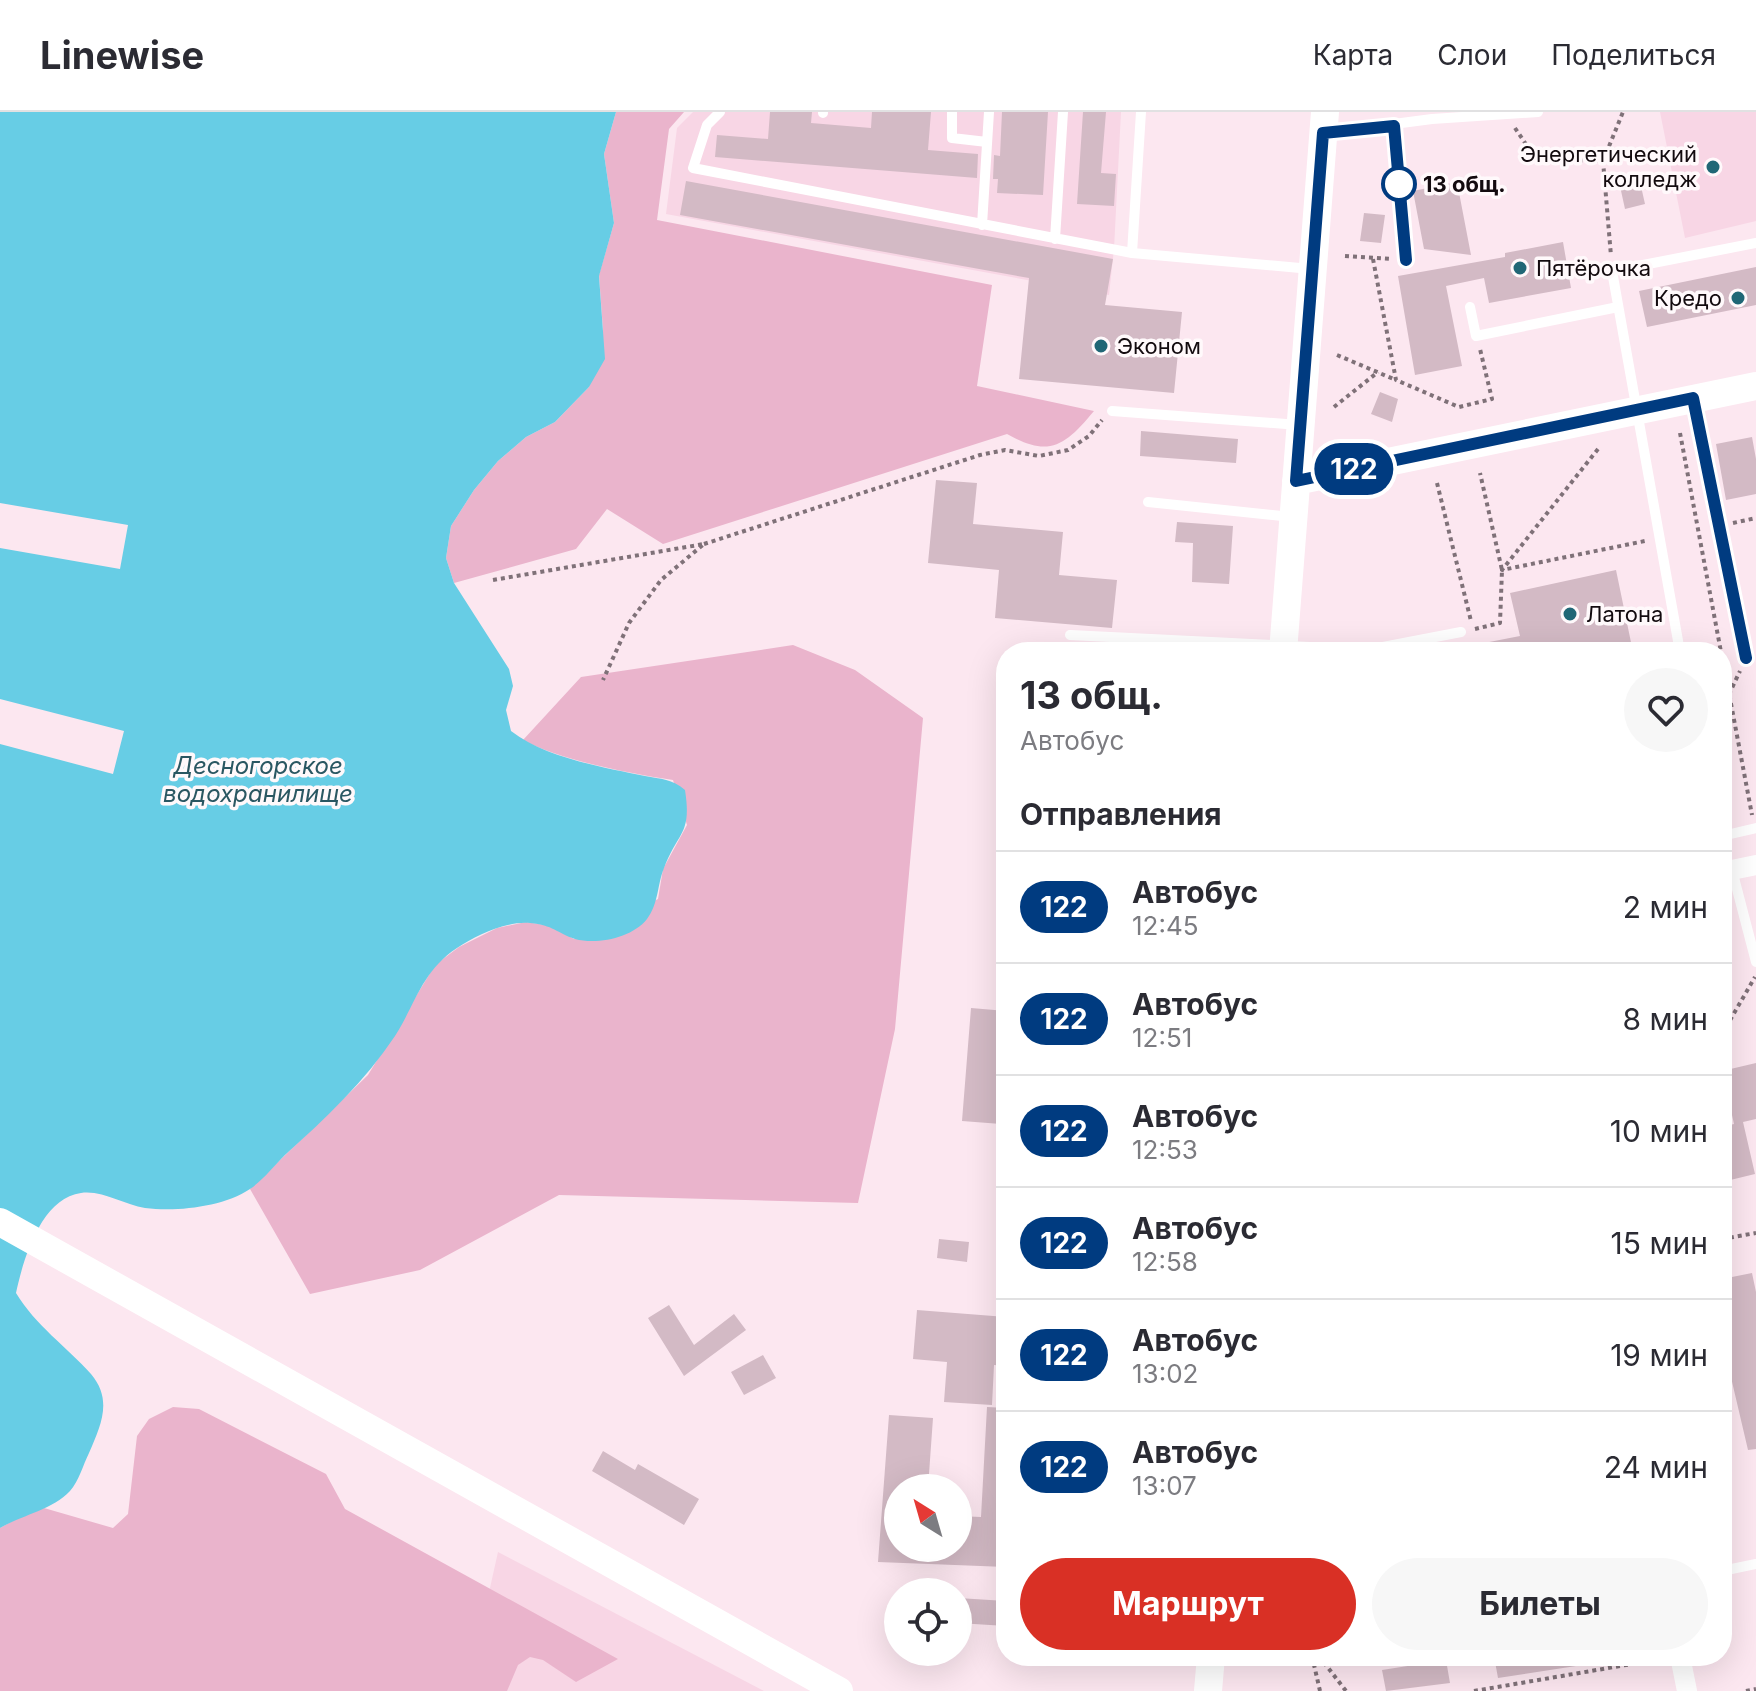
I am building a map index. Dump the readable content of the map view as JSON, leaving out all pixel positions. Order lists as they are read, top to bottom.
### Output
{
  "water": ["Десногорское водохранилище"],
  "places": [
    "Энергетический колледж",
    "13 общ.",
    "Пятёрочка",
    "Кредо",
    "Эконом",
    "Латона"
  ],
  "lines": ["bus line 122"],
  "north": "top left",
  "page": {
    "header": "Linewise",
    "nav": ["Карта", "Слои", "Поделиться"],
    "on_map": "122",
    "heading": [
      ["13 общ.", "Автобус"],
      "Отправления"
    ],
    "list": [
      {
        "mark": "122",
        "name": "Автобус",
        "note": "12:45",
        "value": "2 мин"
      },
      {
        "mark": "122",
        "name": "Автобус",
        "note": "12:51",
        "value": "8 мин"
      },
      {
        "mark": "122",
        "name": "Автобус",
        "note": "12:53",
        "value": "10 мин"
      },
      {
        "mark": "122",
        "name": "Автобус",
        "note": "12:58",
        "value": "15 мин"
      },
      {
        "mark": "122",
        "name": "Автобус",
        "note": "13:02",
        "value": "19 мин"
      },
      {
        "mark": "122",
        "name": "Автобус",
        "note": "13:07",
        "value": "24 мин"
      }
    ],
    "buttons": ["Маршрут", "Билеты"]
  }
}
